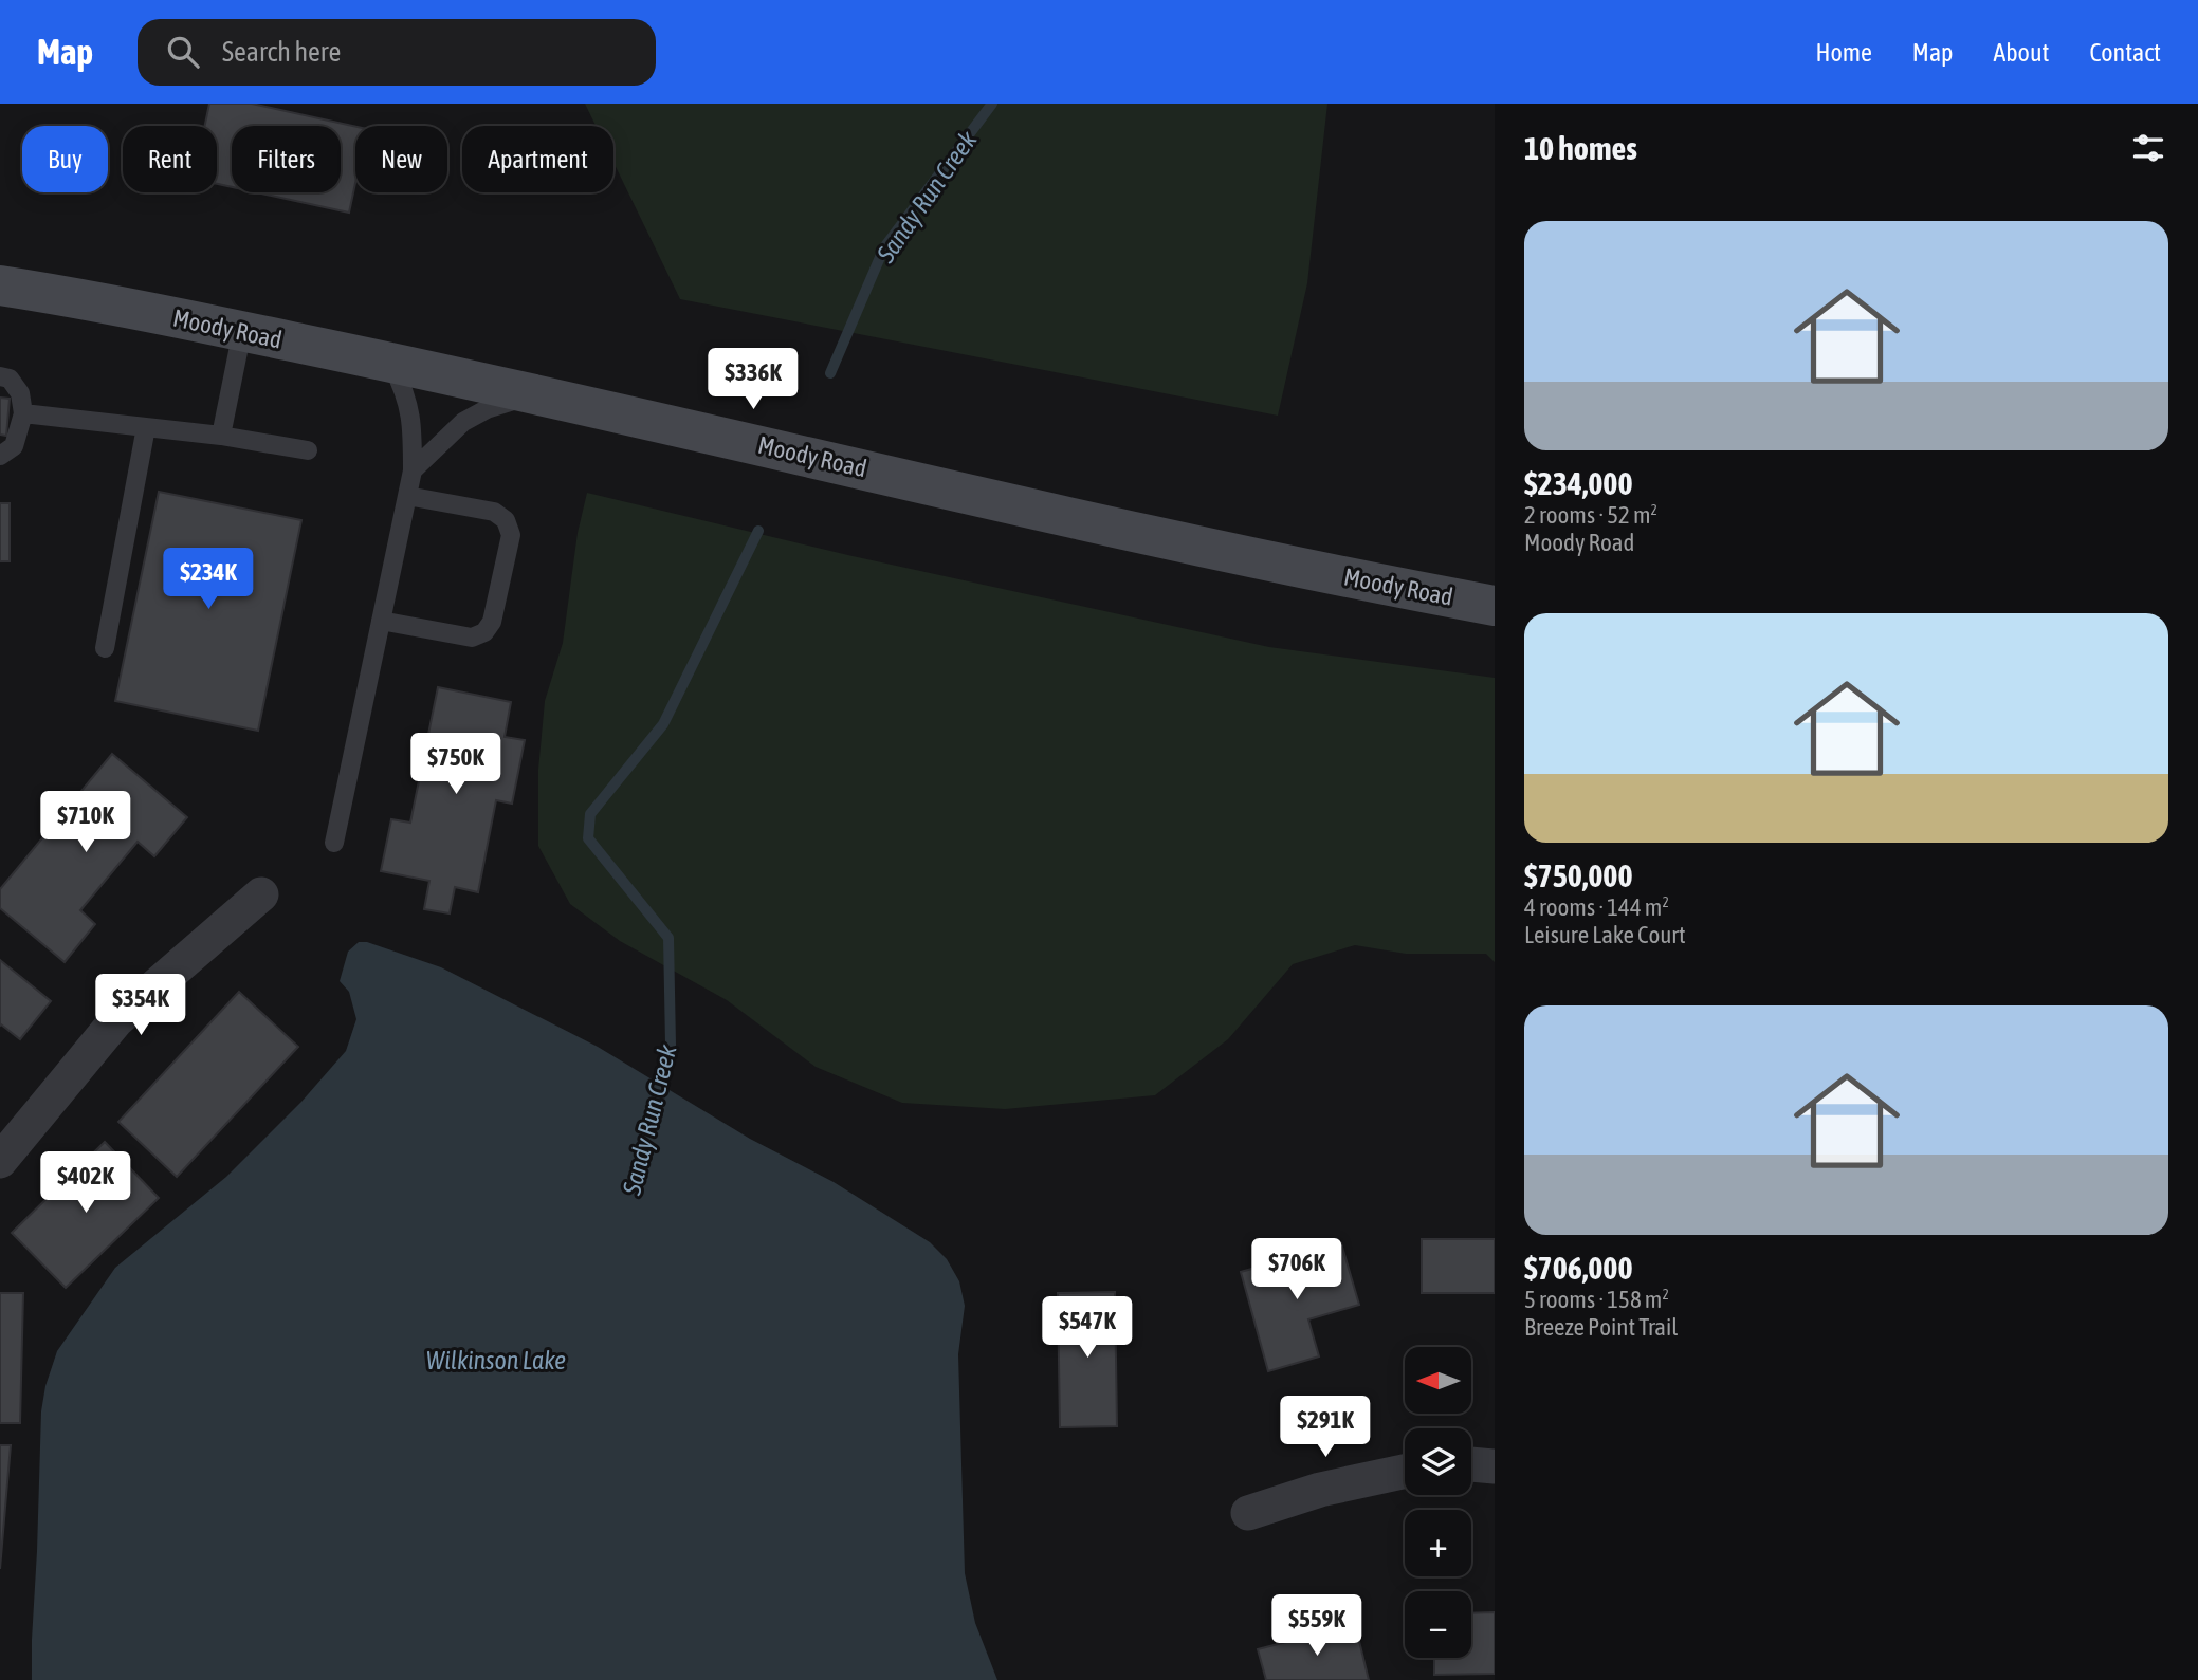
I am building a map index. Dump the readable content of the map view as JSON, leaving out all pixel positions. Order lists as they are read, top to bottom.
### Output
{
  "streets": {
    "main road": ["Moody Road"]
  },
  "water": ["Sandy Run Creek", "Wilkinson Lake"],
  "north": "left",
  "page": {
    "header": "Map",
    "search": "Search here",
    "nav": [
      "Home",
      "Map",
      "About",
      "Contact"
    ],
    "heading": "10 homes",
    "chip": [
      "Buy",
      "Rent",
      "Filters",
      "New",
      "Apartment"
    ],
    "list": [
      {
        "name": "$234,000",
        "note": "2 rooms · 52 m² · Moody Road"
      },
      {
        "name": "$750,000",
        "note": "4 rooms · 144 m² · Leisure Lake Court"
      },
      {
        "name": "$706,000",
        "note": "5 rooms · 158 m² · Breeze Point Trail"
      }
    ],
    "price": [
      "$336K",
      "$234K",
      "$750K",
      "$710K",
      "$354K",
      "$402K",
      "$706K",
      "$547K",
      "$291K",
      "$559K"
    ],
    "map_buttons": ["+", "−"]
  }
}
